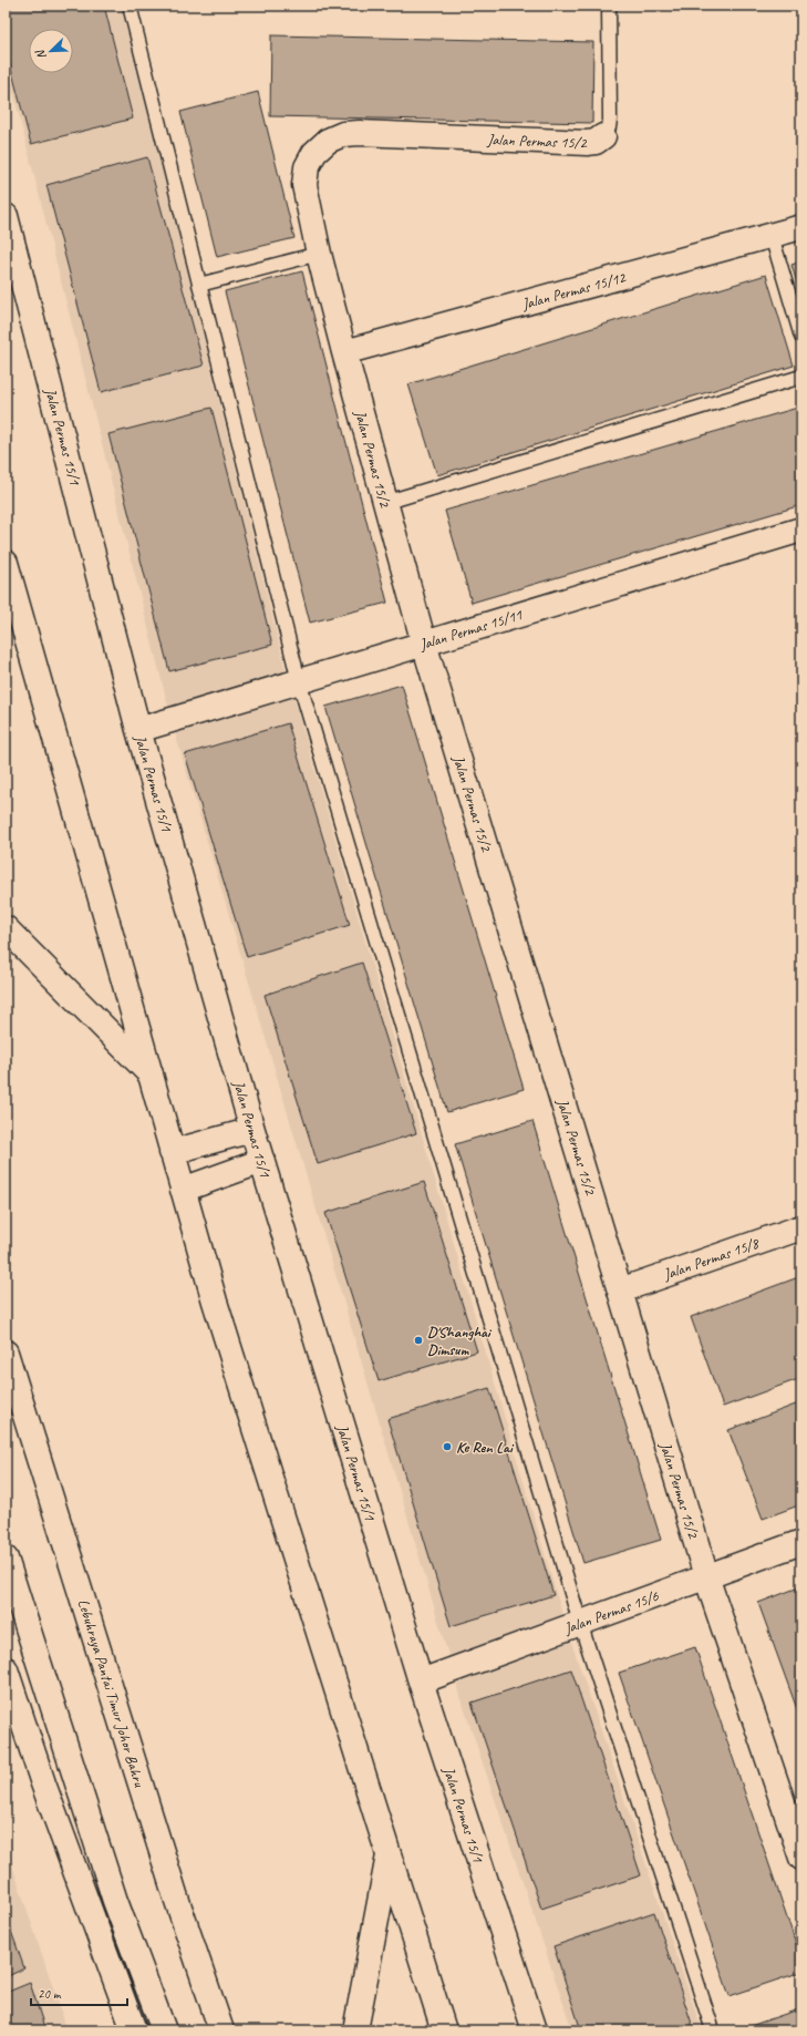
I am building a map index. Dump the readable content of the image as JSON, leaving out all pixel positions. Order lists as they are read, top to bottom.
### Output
{
  "streets": {
    "main road": [
      "Jalan Permas 15/2",
      "Jalan Permas 15/12",
      "Jalan Permas 15/1",
      "Jalan Permas 15/11",
      "Jalan Permas 15/8",
      "Jalan Permas 15/6",
      "Lebuhraya Pantai Timur Johor Bahru"
    ]
  },
  "crossings": [
    ["Jalan Permas 15/2", "Jalan Permas 15/12"],
    ["Jalan Permas 15/2", "Jalan Permas 15/11"],
    ["Jalan Permas 15/2", "Jalan Permas 15/8"],
    ["Jalan Permas 15/2", "Jalan Permas 15/6"],
    ["Jalan Permas 15/1", "Jalan Permas 15/11"],
    ["Jalan Permas 15/1", "Jalan Permas 15/6"]
  ],
  "places": ["D'Shanghai Dimsum", "Ke Ren Lai"],
  "scale_bar": "20 m",
  "north": "bottom left"
}
